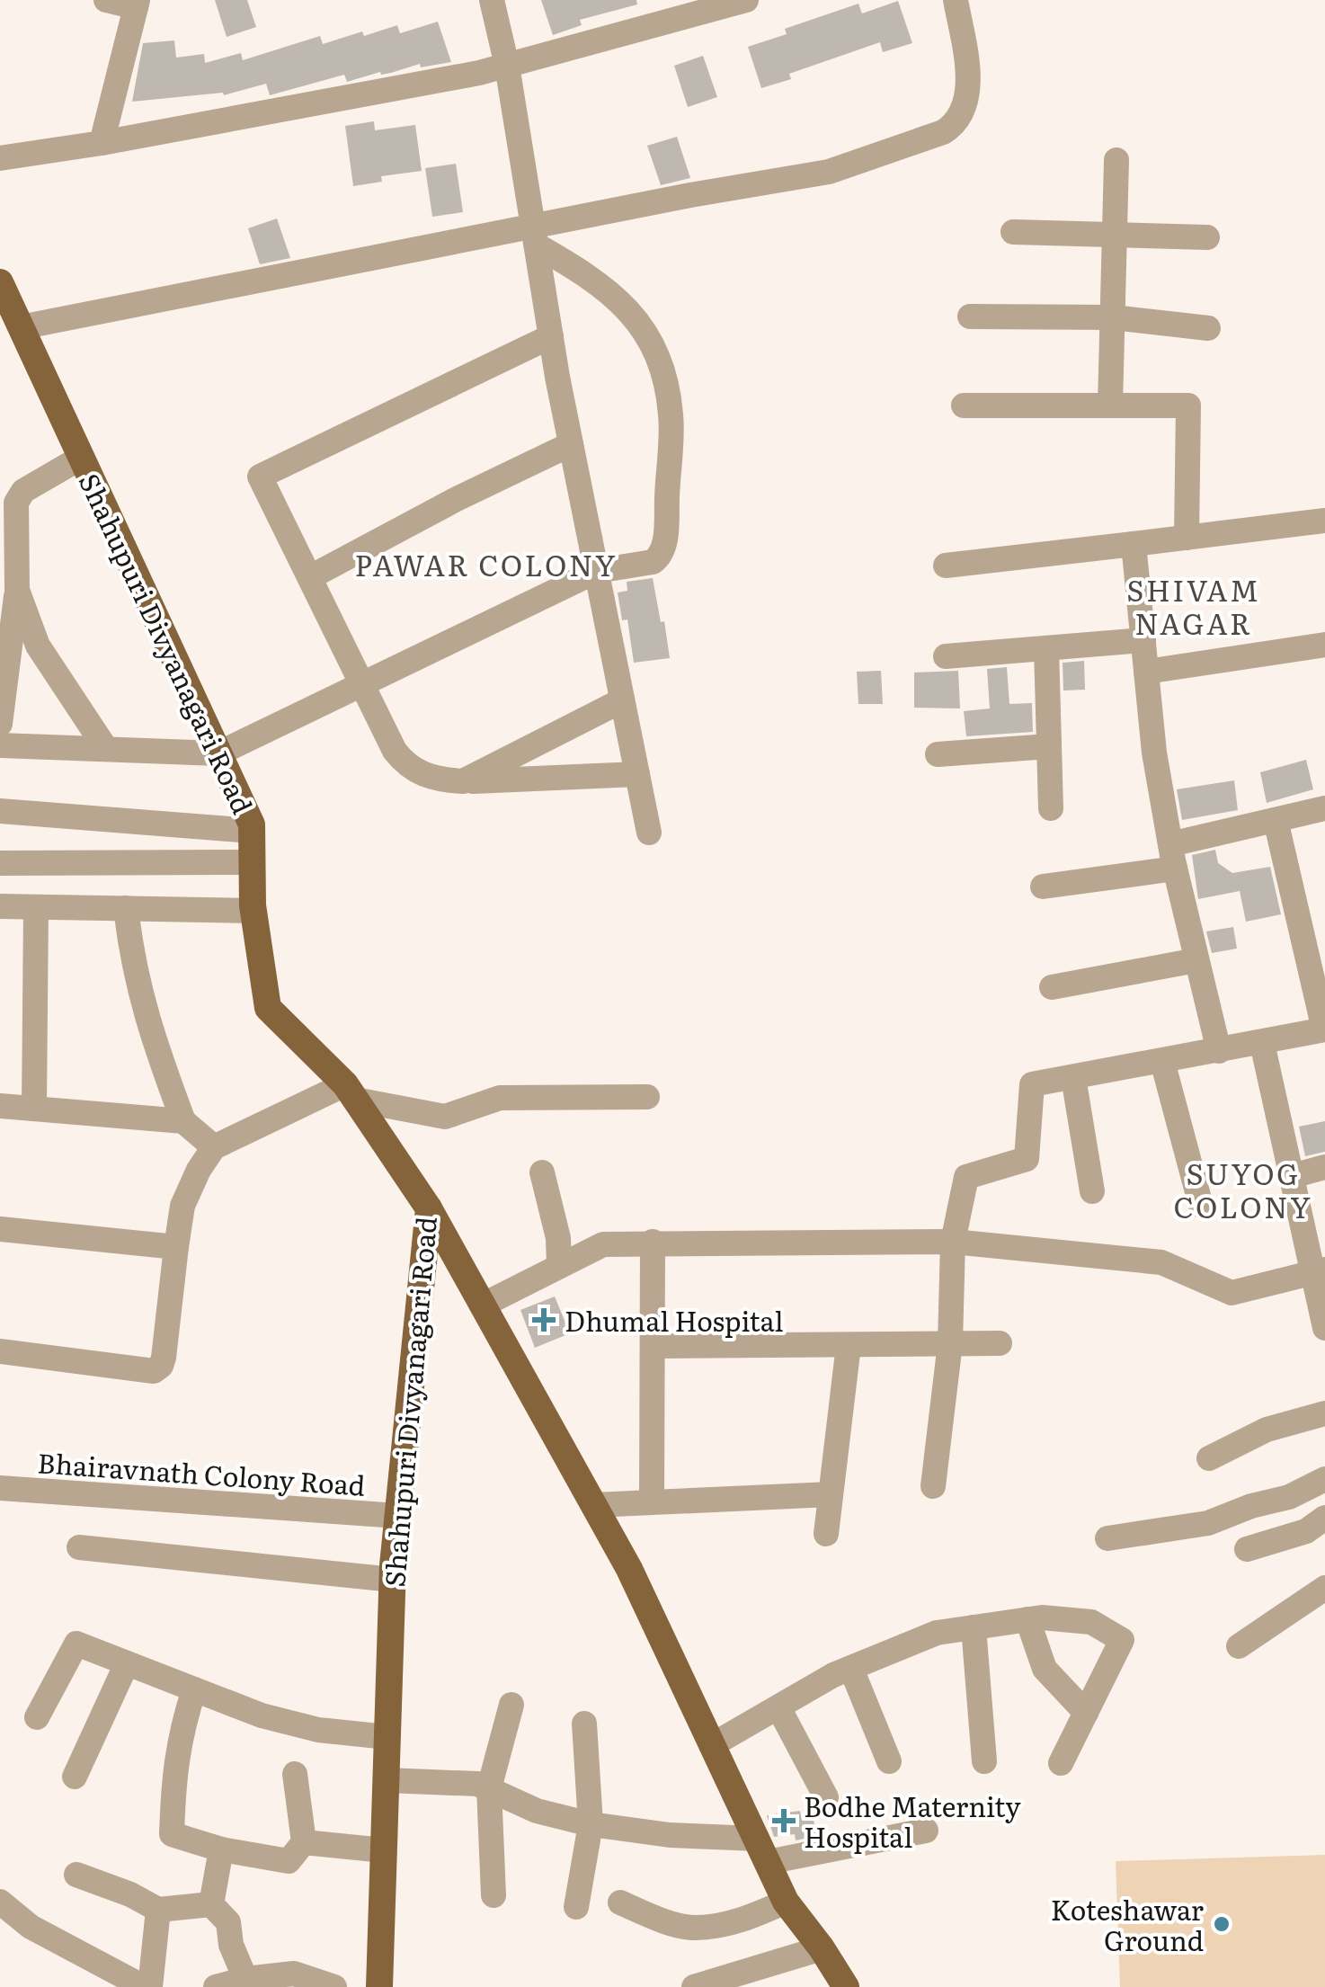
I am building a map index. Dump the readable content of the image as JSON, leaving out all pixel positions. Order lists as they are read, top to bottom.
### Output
{
  "streets": {
    "main road": ["Shahupuri Divyanagari Road"],
    "street": ["Bhairavnath Colony Road"]
  },
  "crossings": [
    ["Shahupuri Divyanagari Road", "Bhairavnath Colony Road"]
  ],
  "districts": ["PAWAR COLONY", "SHIVAM NAGAR", "SUYOG COLONY"],
  "places": {
    "health": ["Dhumal Hospital", "Bodhe Maternity Hospital"],
    "other": ["Koteshawar Ground"]
  }
}
